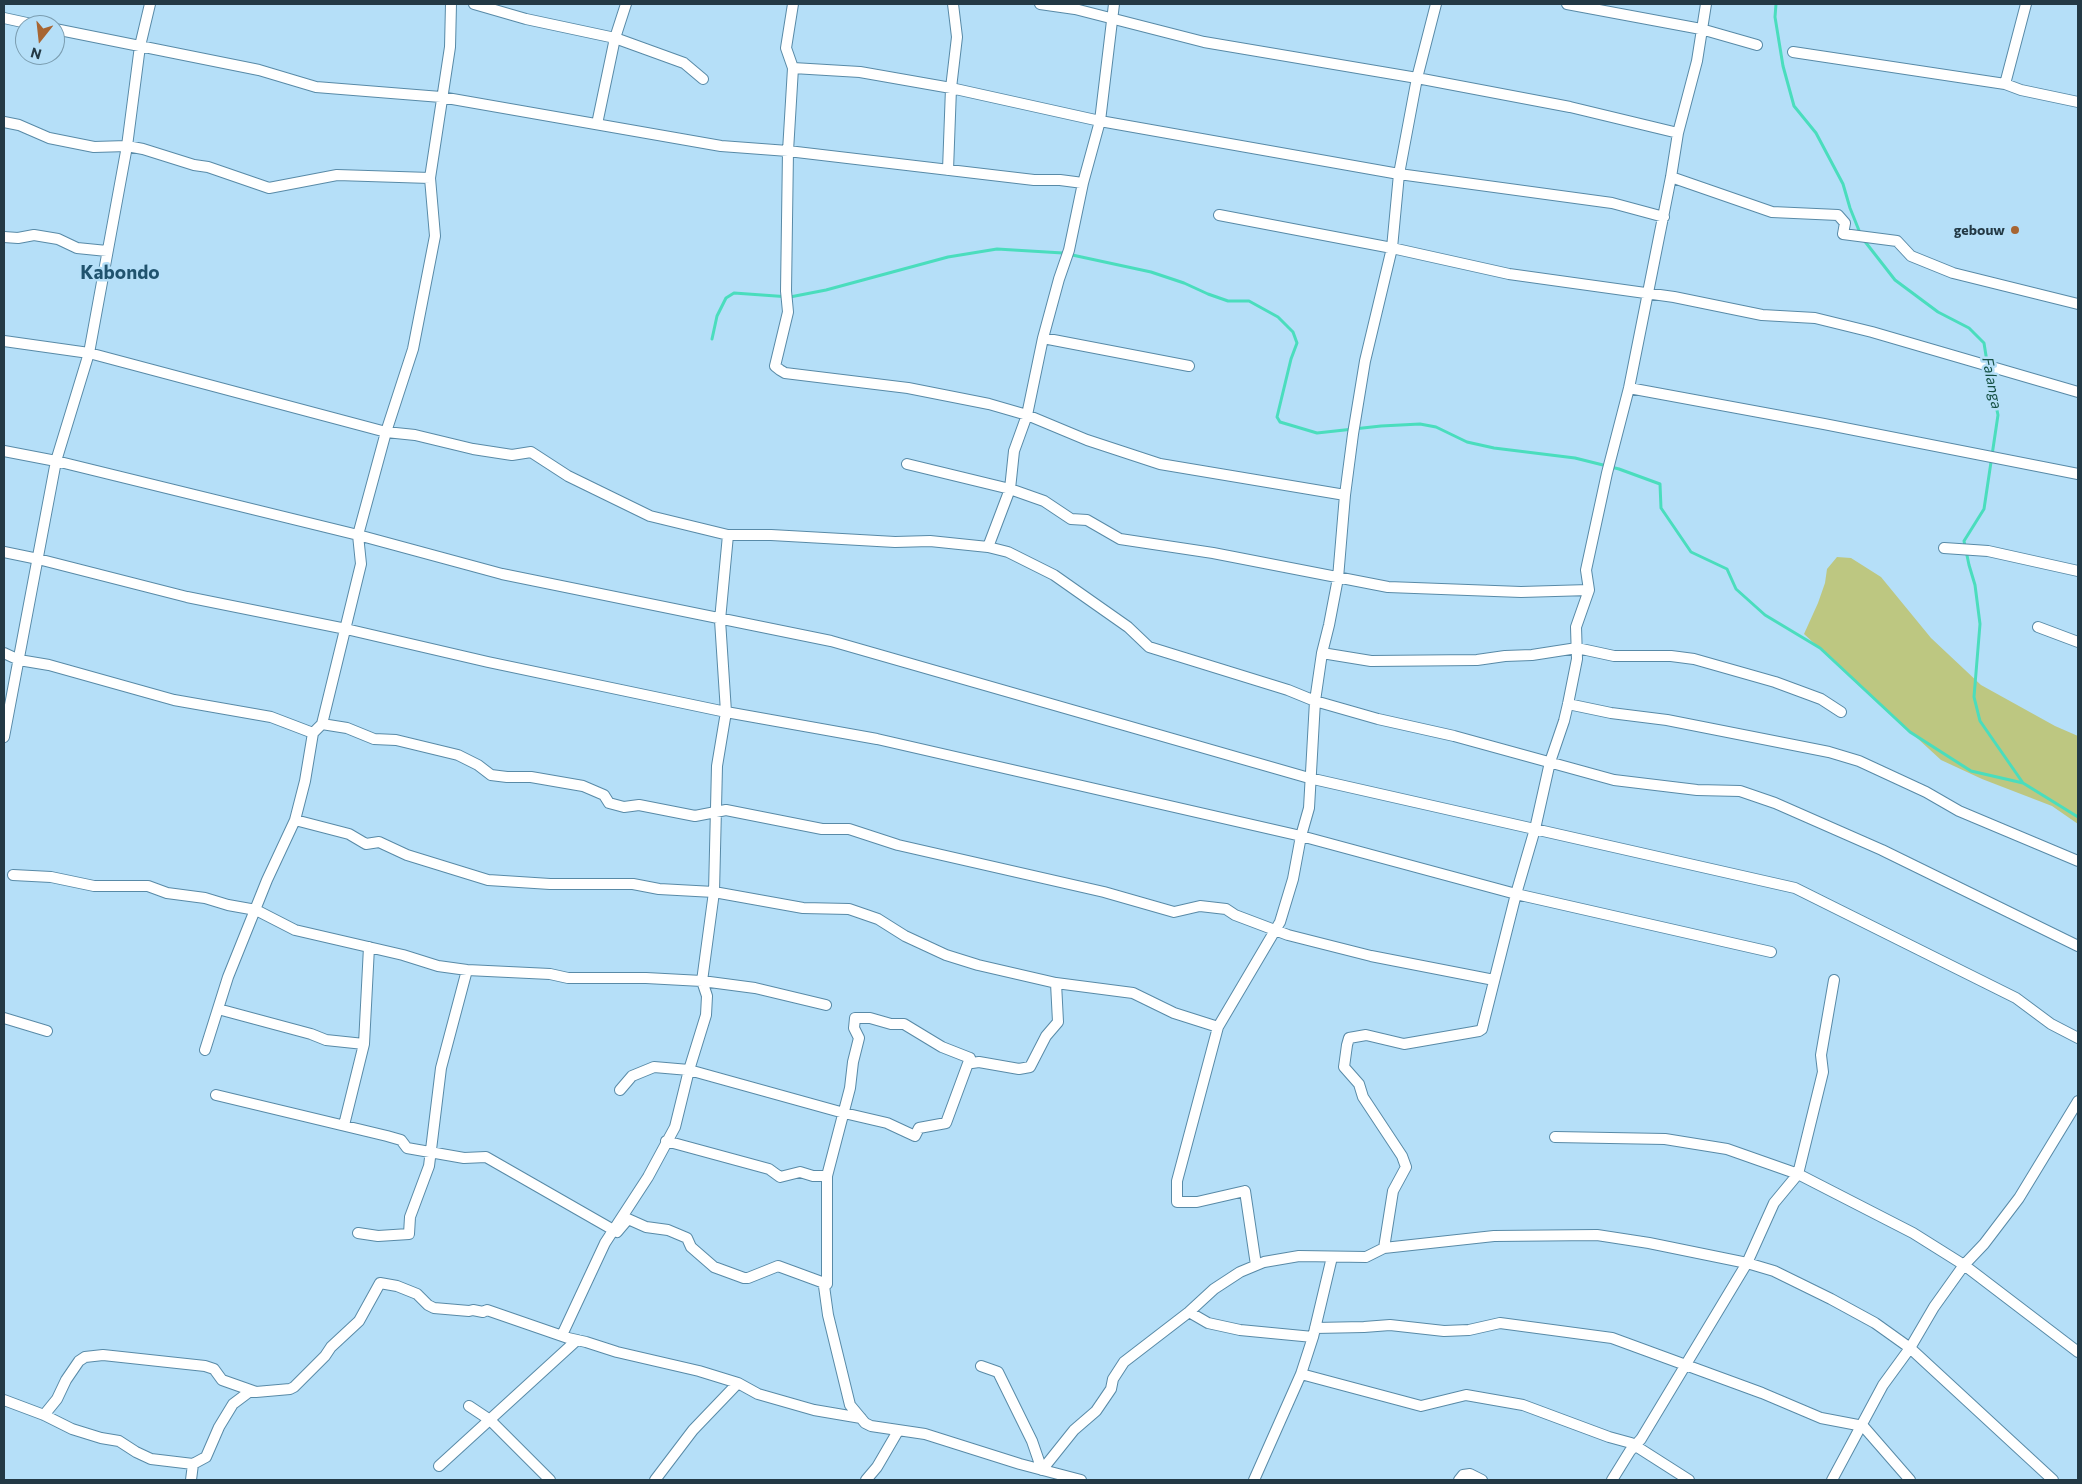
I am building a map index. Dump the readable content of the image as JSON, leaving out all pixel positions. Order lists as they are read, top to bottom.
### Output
{
  "districts": ["Kabondo"],
  "water": ["Falanga"],
  "places": ["gebouw"],
  "north": "bottom"
}
